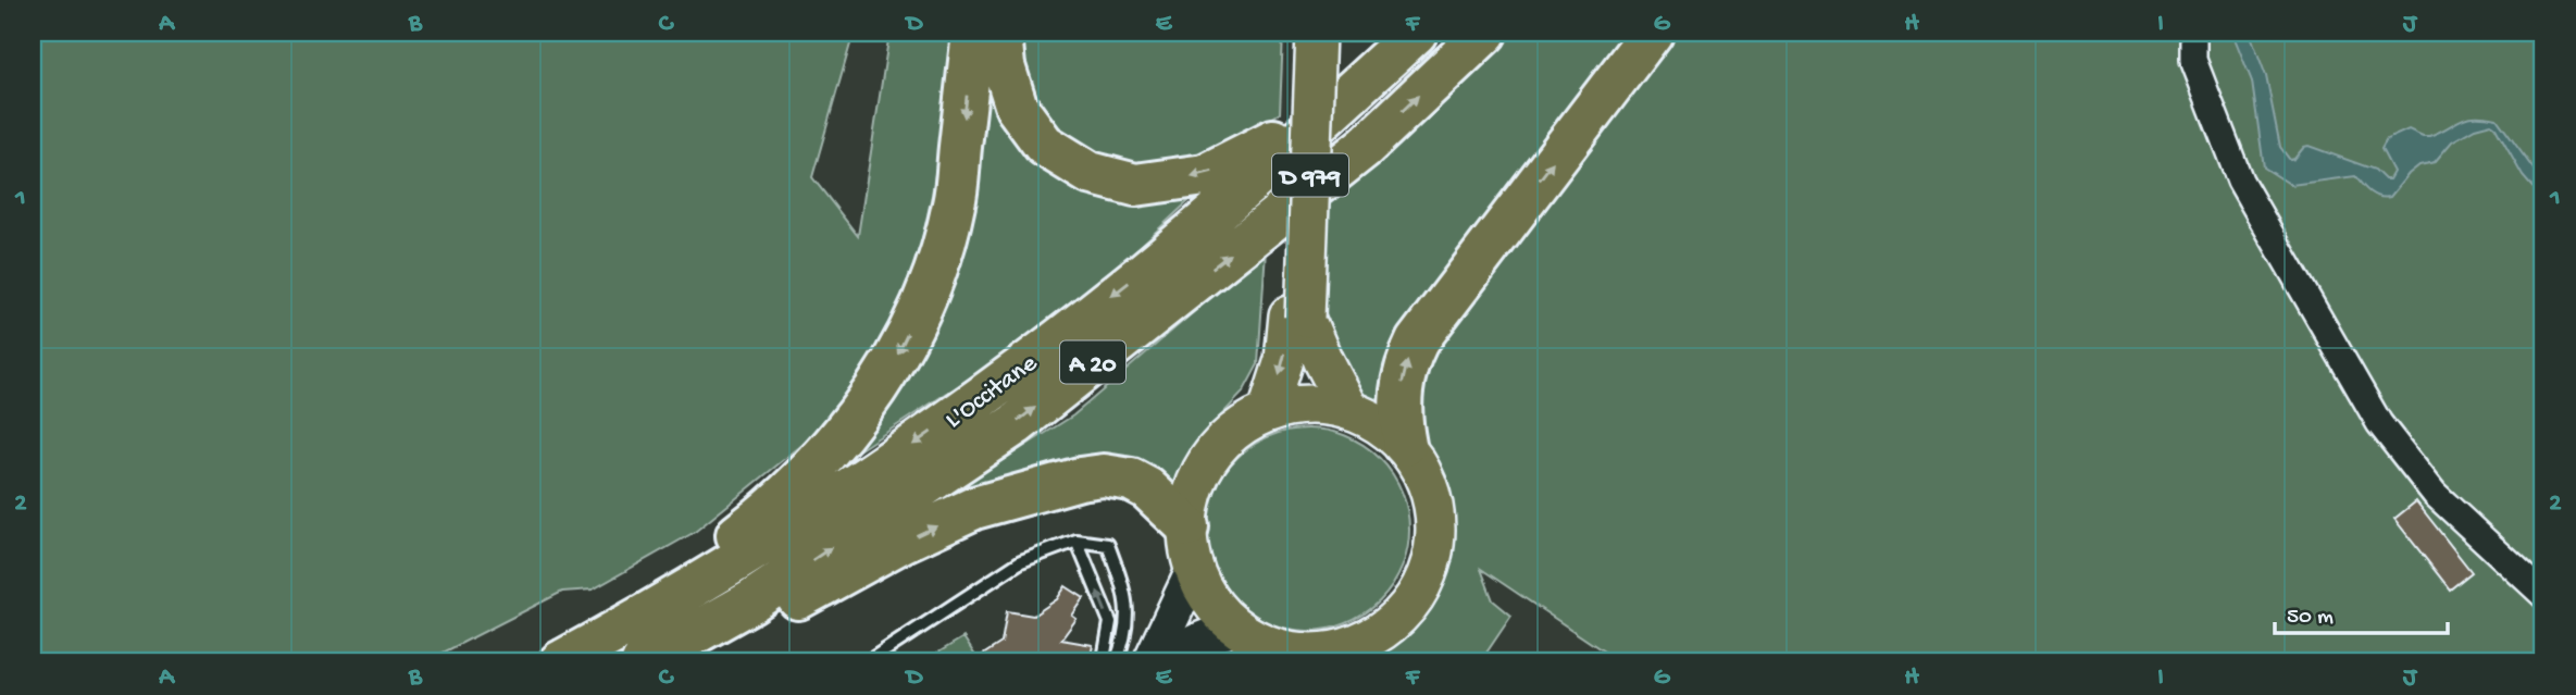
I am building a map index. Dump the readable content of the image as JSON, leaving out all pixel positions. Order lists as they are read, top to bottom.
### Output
{
  "streets": {
    "highway": ["A 20", "L'Occitane"],
    "main road": ["D 979"]
  },
  "scale_bar": "50 m",
  "grid": {
    "columns": [
      "A",
      "B",
      "C",
      "D",
      "E",
      "F",
      "G",
      "H",
      "I",
      "J"
    ],
    "rows": ["1", "2"]
  }
}
